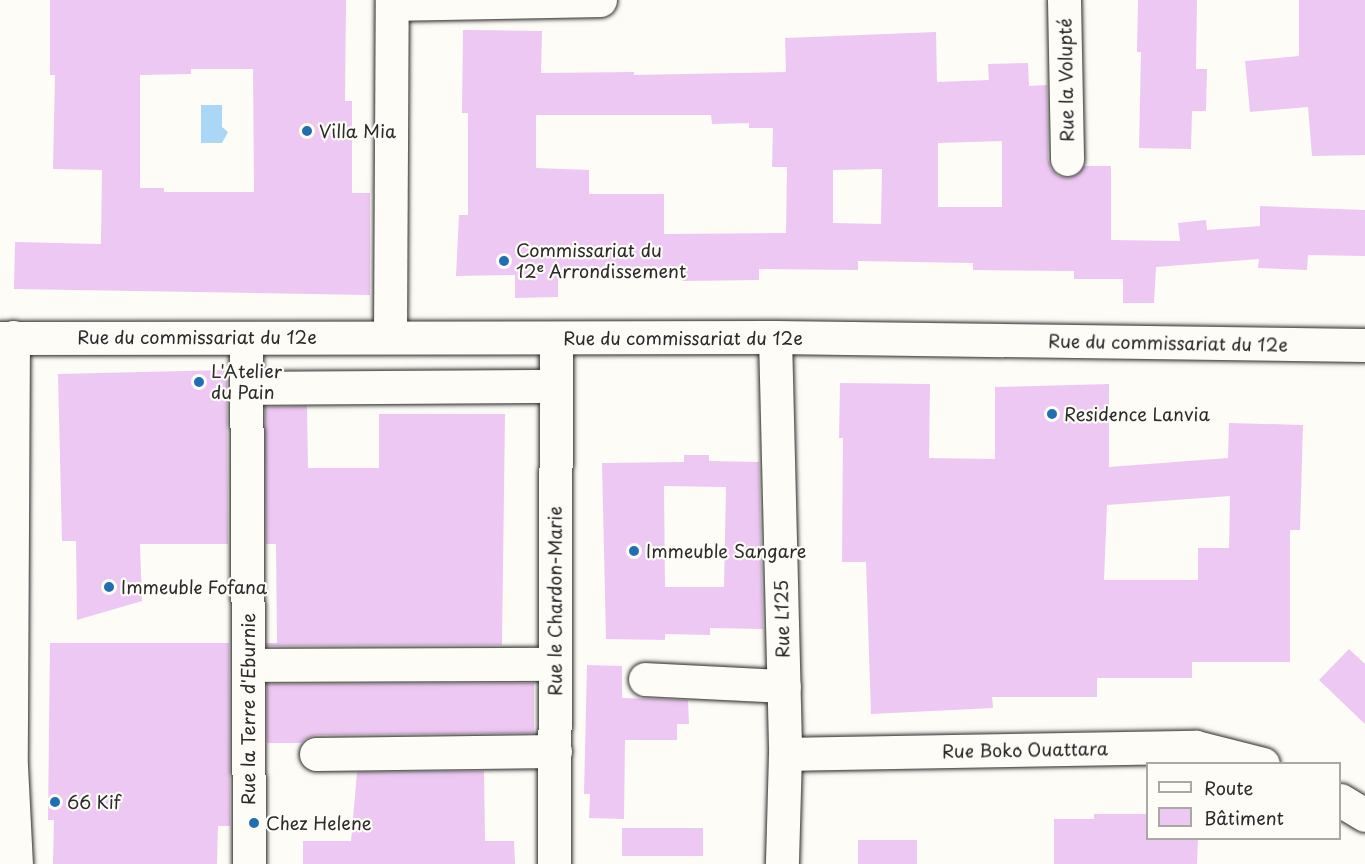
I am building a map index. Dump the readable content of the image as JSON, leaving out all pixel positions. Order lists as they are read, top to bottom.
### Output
{
  "streets": {
    "street": [
      "Rue la Volupté",
      "Rue du commissariat du 12e",
      "Rue le Chardon-Marie",
      "Rue L125",
      "Rue la Terre d'Eburnie",
      "Rue Boko Ouattara"
    ]
  },
  "crossings": [
    ["Rue du commissariat du 12e", "Rue le Chardon-Marie"],
    ["Rue du commissariat du 12e", "Rue L125"],
    ["Rue du commissariat du 12e", "Rue la Terre d'Eburnie"],
    ["Rue L125", "Rue Boko Ouattara"]
  ],
  "places": [
    "Villa Mia",
    "Commissariat du 12ᵉ Arrondissement",
    "L'Atelier du Pain",
    "Residence Lanvia",
    "Immeuble Sangare",
    "Immeuble Fofana",
    "66 Kif",
    "Chez Helene"
  ],
  "legend": ["Route", "Bâtiment"]
}
